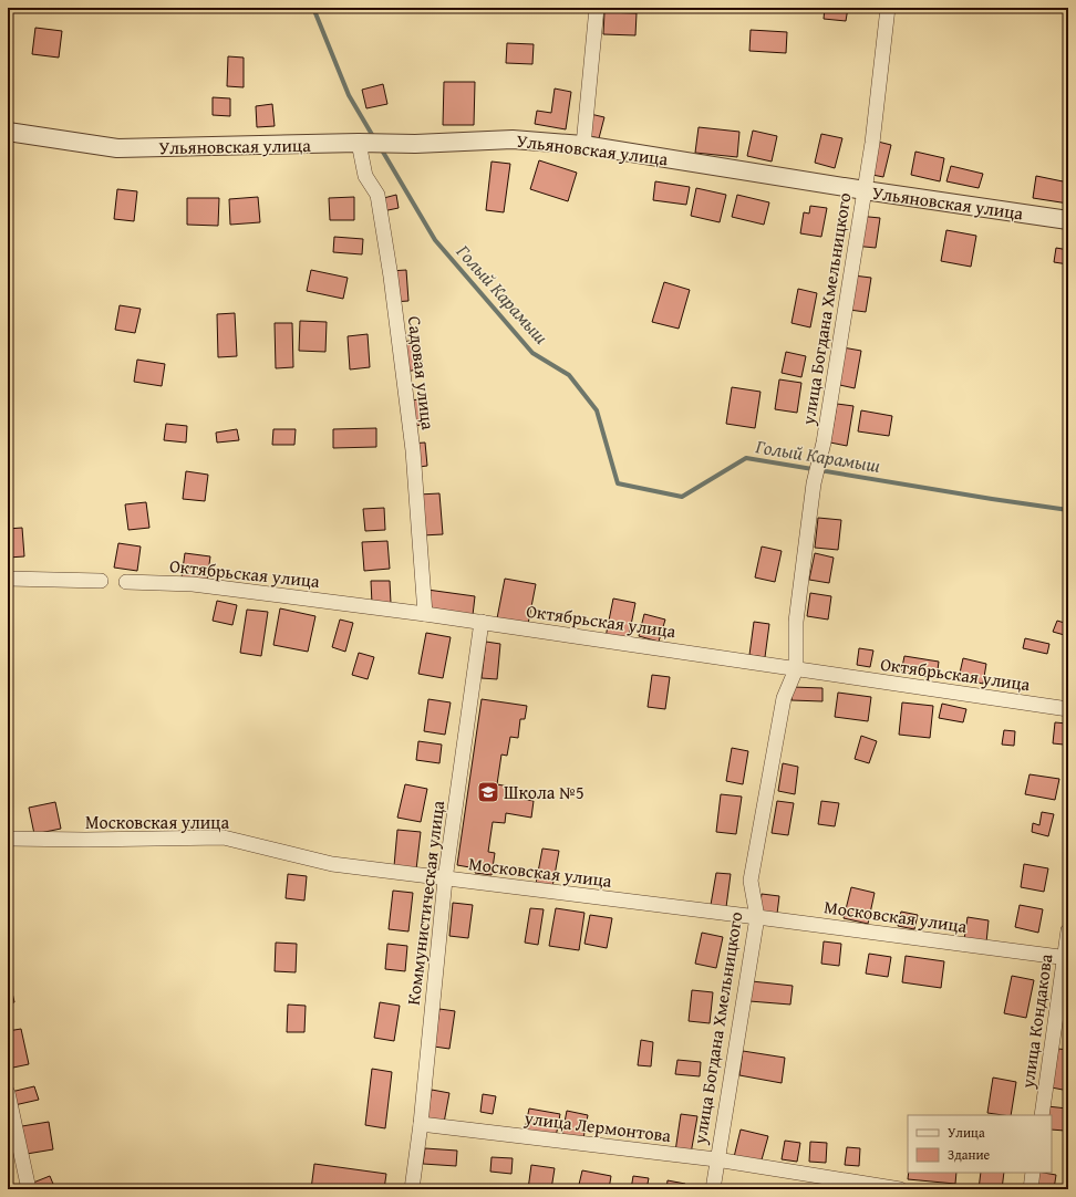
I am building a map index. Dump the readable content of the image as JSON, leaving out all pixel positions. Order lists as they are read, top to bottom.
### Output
{
  "streets": {
    "street": [
      "Ульяновская улица",
      "улица Богдана Хмельницкого",
      "Садовая улица",
      "Октябрьская улица",
      "Московская улица",
      "Коммунистическая улица",
      "улица Кондакова",
      "улица Лермонтова"
    ]
  },
  "crossings": [
    ["Ульяновская улица", "улица Богдана Хмельницкого"],
    ["Ульяновская улица", "Садовая улица"],
    ["улица Богдана Хмельницкого", "Октябрьская улица"],
    ["улица Богдана Хмельницкого", "Московская улица"],
    ["улица Богдана Хмельницкого", "улица Лермонтова"],
    ["Садовая улица", "Октябрьская улица"],
    ["Октябрьская улица", "Коммунистическая улица"],
    ["Московская улица", "Коммунистическая улица"],
    ["Московская улица", "улица Кондакова"],
    ["Коммунистическая улица", "улица Лермонтова"]
  ],
  "water": ["Голый Карамыш"],
  "places": {
    "school or university": ["Школа №5"]
  },
  "legend": ["Улица", "Здание"]
}
